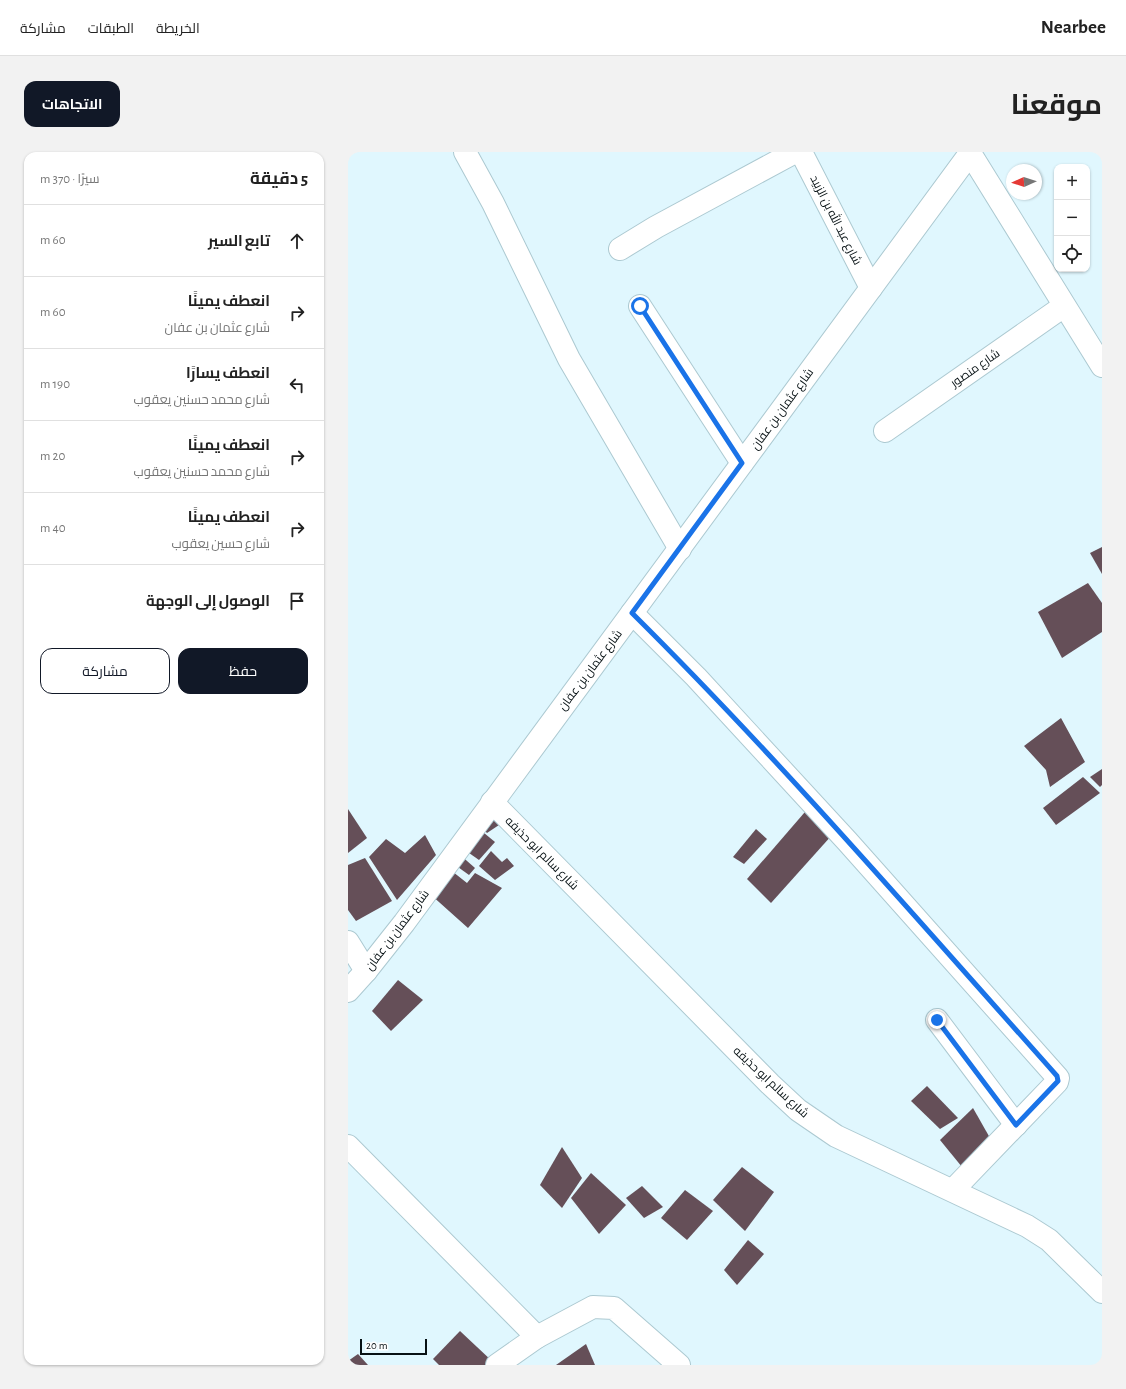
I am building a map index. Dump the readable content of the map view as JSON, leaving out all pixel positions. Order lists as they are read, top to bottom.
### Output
{
  "streets": {
    "street": [
      "شارع عبد الله بن الزبيد",
      "شارع منصور",
      "شارع عثمان بن عفان",
      "شارع سالم ابو حذيفه"
    ]
  },
  "crossings": [
    ["شارع عبد الله بن الزبيد", "شارع عثمان بن عفان"],
    ["شارع عثمان بن عفان", "شارع سالم ابو حذيفه"]
  ],
  "scale_bar": "20 m",
  "north": "left",
  "page": {
    "header": "Nearbee",
    "nav": ["الخريطة", "الطبقات", "مشاركة"],
    "title": "موقعنا",
    "buttons": [
      "الاتجاهات",
      ["حفظ", "مشاركة"]
    ],
    "heading": ["5 دقيقة", "سيرًا · 370 m"],
    "map_buttons": ["+", "−"],
    "list": [
      ["تابع السير", "60 m"],
      ["انعطف يمينًا", "شارع عثمان بن عفان", "60 m"],
      ["انعطف يسارًا", "شارع محمد حسنين يعقوب", "190 m"],
      ["انعطف يمينًا", "شارع محمد حسنين يعقوب", "20 m"],
      ["انعطف يمينًا", "شارع حسين يعقوب", "40 m"],
      "الوصول إلى الوجهة"
    ],
    "scale": "20 m"
  }
}
